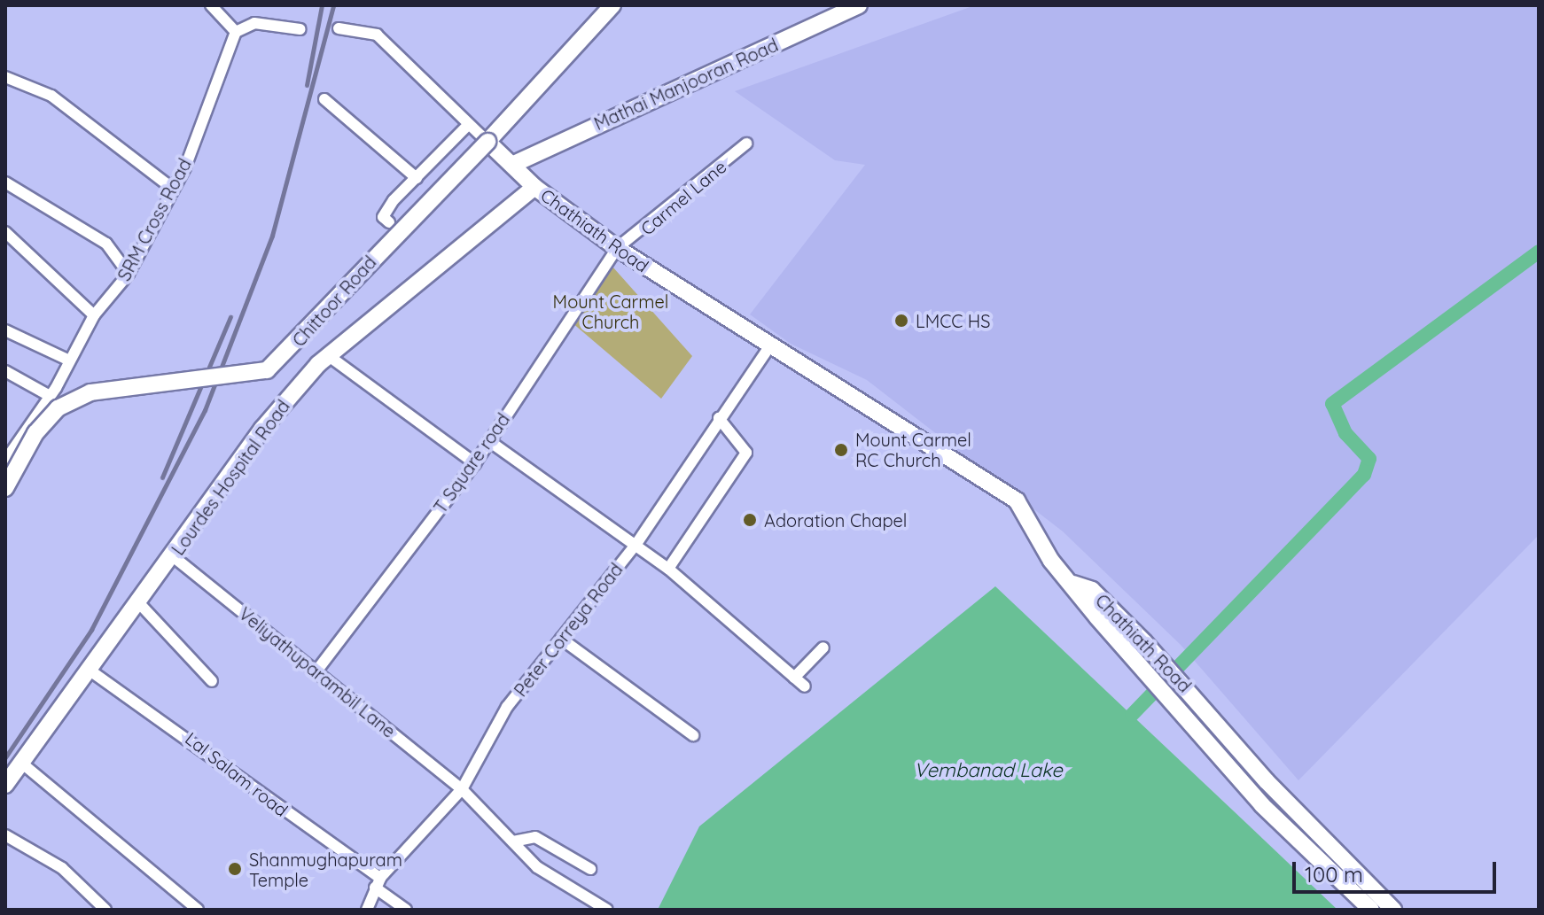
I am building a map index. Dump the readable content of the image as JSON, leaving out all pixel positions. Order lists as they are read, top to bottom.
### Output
{
  "streets": {
    "main road": [
      "Mathai Manjooran Road",
      "Chathiath Road",
      "Chittoor Road",
      "Lourdes Hospital Road"
    ],
    "street": [
      "Carmel Lane",
      "SRM Cross Road",
      "T Square road",
      "Peter Correya Road",
      "Veliyathuparambil Lane",
      "Lal Salam road"
    ]
  },
  "crossings": [
    ["Mathai Manjooran Road", "Chathiath Road"],
    ["Carmel Lane", "Chathiath Road"],
    ["Carmel Lane", "T Square road"],
    ["Chathiath Road", "Chittoor Road"],
    ["Chathiath Road", "T Square road"],
    ["Chathiath Road", "Lourdes Hospital Road"],
    ["Chathiath Road", "Peter Correya Road"],
    ["T Square road", "Veliyathuparambil Lane"],
    ["Lourdes Hospital Road", "Veliyathuparambil Lane"],
    ["Lourdes Hospital Road", "Lal Salam road"],
    ["Peter Correya Road", "Veliyathuparambil Lane"],
    ["Peter Correya Road", "Lal Salam road"]
  ],
  "water": ["Vembanad Lake"],
  "parks": ["Mount Carmel Church"],
  "places": [
    "LMCC HS",
    "Mount Carmel RC Church",
    "Adoration Chapel",
    "Shanmughapuram Temple"
  ],
  "scale_bar": "100 m"
}
